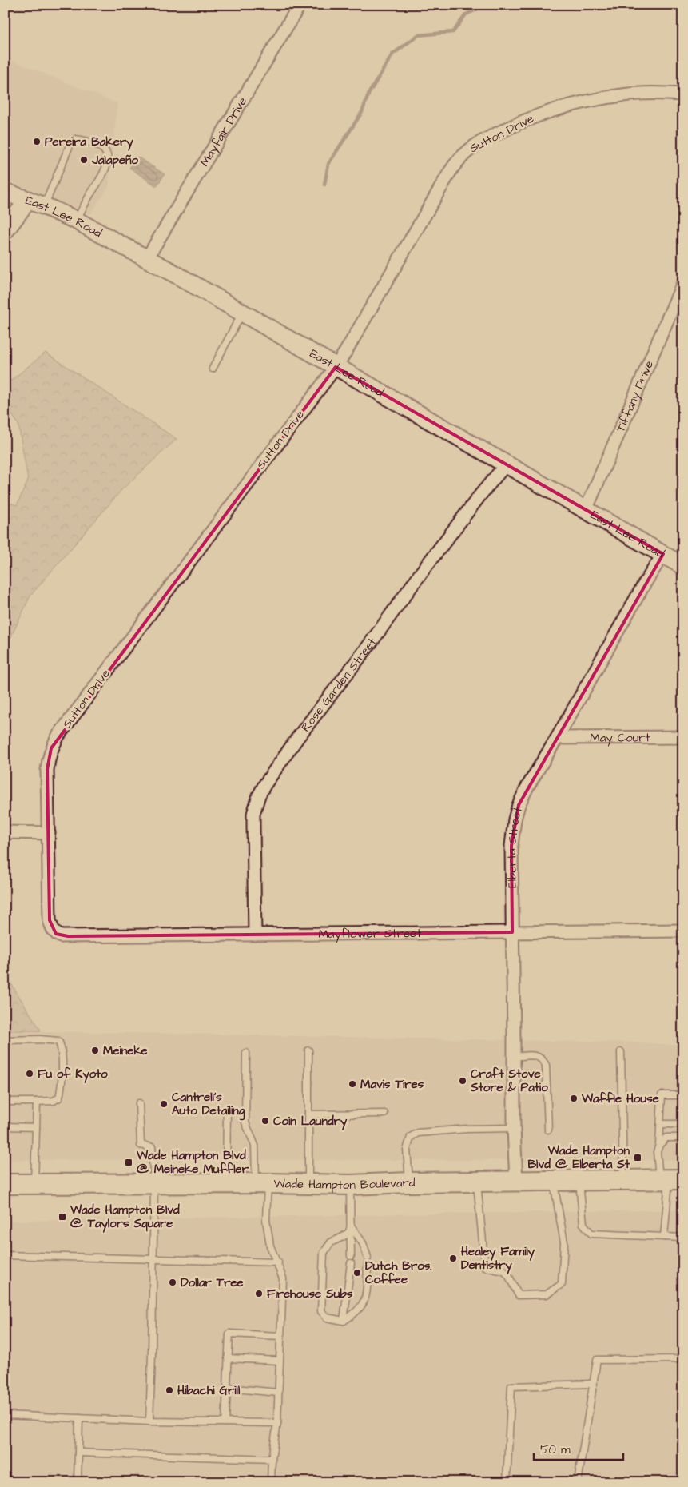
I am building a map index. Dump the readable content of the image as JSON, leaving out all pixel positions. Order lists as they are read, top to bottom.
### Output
{
  "streets": {
    "main road": ["Wade Hampton Boulevard"],
    "street": [
      "Mayfair Drive",
      "Sutton Drive",
      "East Lee Road",
      "Tiffany Drive",
      "Rose Garden Street",
      "May Court",
      "Elberta Street",
      "Mayflower Street"
    ]
  },
  "crossings": [
    ["Mayfair Drive", "East Lee Road"],
    ["Sutton Drive", "East Lee Road"],
    ["Sutton Drive", "Mayflower Street"],
    ["East Lee Road", "Tiffany Drive"],
    ["East Lee Road", "Rose Garden Street"],
    ["East Lee Road", "Elberta Street"],
    ["Rose Garden Street", "Mayflower Street"],
    ["May Court", "Elberta Street"],
    ["Elberta Street", "Mayflower Street"],
    ["Elberta Street", "Wade Hampton Boulevard"]
  ],
  "places": {
    "other": [
      "Pereira Bakery",
      "Jalapeño",
      "Meineke",
      "Fu of Kyoto",
      "Craft Stove Store & Patio",
      "Mavis Tires",
      "Waffle House",
      "Cantrell's Auto Detailing",
      "Coin Laundry",
      "Healey Family Dentistry",
      "Dutch Bros. Coffee",
      "Dollar Tree",
      "Firehouse Subs",
      "Hibachi Grill"
    ],
    "transit": ["Wade Hampton Blvd @ Elberta St", "Wade Hampton Blvd @ Meineke Muffler", "Wade Hampton Blvd @ Taylors Square"]
  },
  "scale_bar": "50 m"
}
